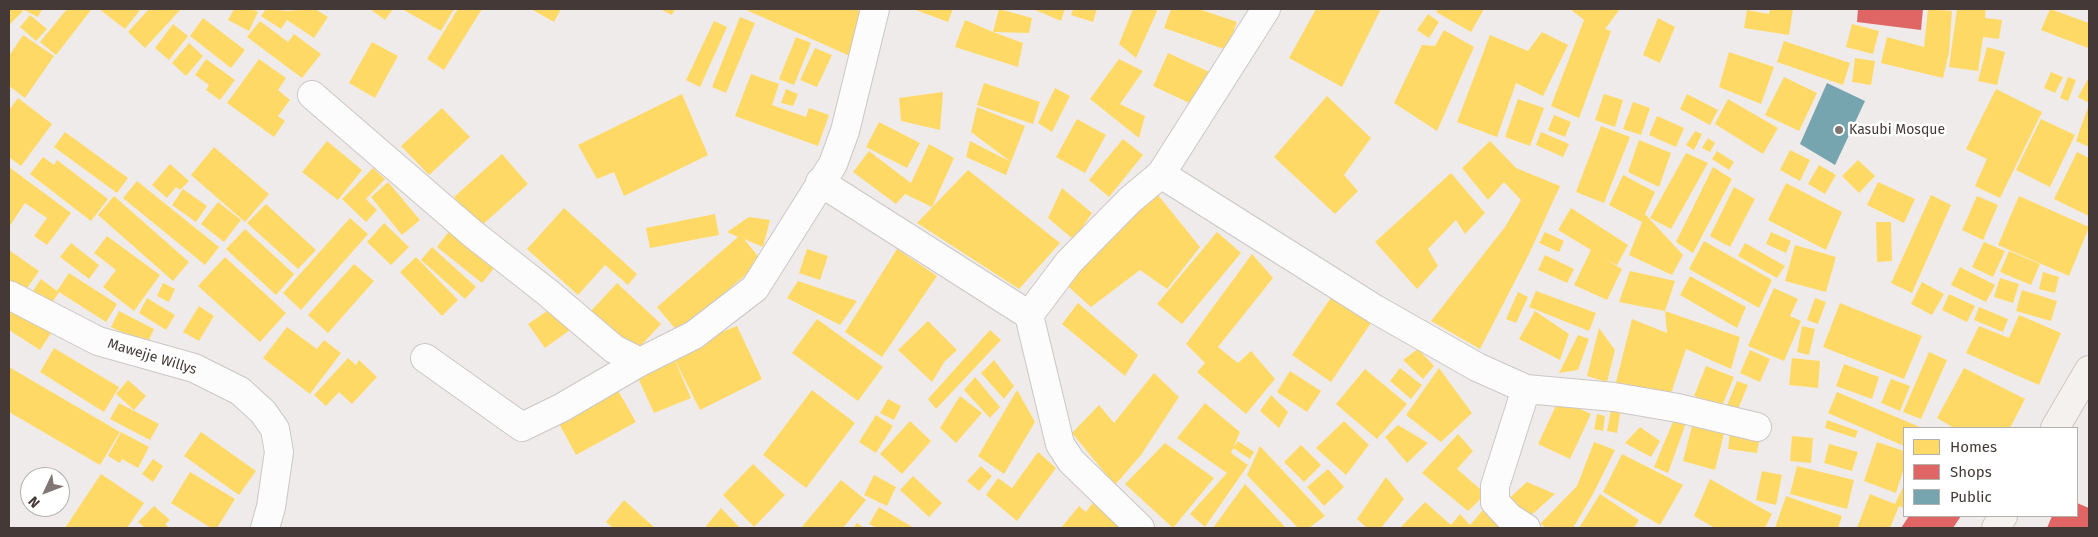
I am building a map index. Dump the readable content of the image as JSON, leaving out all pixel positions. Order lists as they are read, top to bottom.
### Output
{
  "streets": {
    "street": ["Mawejje Willys"]
  },
  "places": ["Kasubi Mosque"],
  "legend": ["Homes", "Shops", "Public"],
  "north": "bottom left"
}
